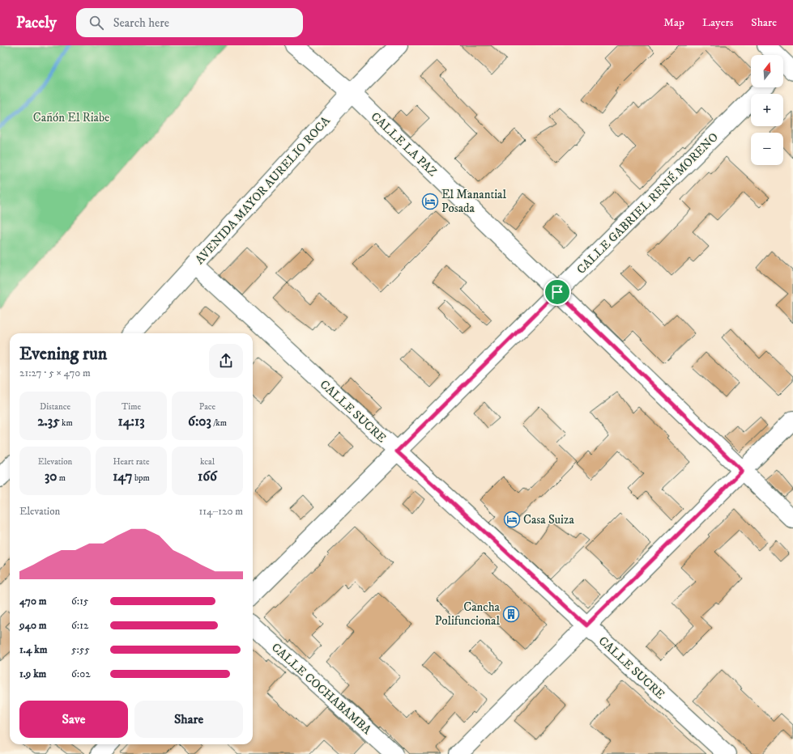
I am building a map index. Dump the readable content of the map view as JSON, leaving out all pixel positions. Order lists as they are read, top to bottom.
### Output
{
  "streets": {
    "street": [
      "CALLE LA PAZ",
      "AVENIDA MAYOR AURELIO ROCA",
      "CALLE GABRIEL RENÉ MORENO",
      "CALLE SUCRE",
      "CALLE COCHABAMBA"
    ]
  },
  "crossings": [
    ["CALLE LA PAZ", "AVENIDA MAYOR AURELIO ROCA"],
    ["CALLE LA PAZ", "CALLE GABRIEL RENÉ MORENO"],
    ["AVENIDA MAYOR AURELIO ROCA", "CALLE SUCRE"],
    ["CALLE GABRIEL RENÉ MORENO", "CALLE SUCRE"]
  ],
  "parks": ["Cañón El Riabe"],
  "places": {
    "hotel": ["El Manantial Posada", "Casa Suiza"],
    "building": ["Cancha Polifuncional"]
  },
  "north": "top",
  "page": {
    "header": "Pacely",
    "search": "Search here",
    "nav": ["Map", "Layers", "Share"],
    "map_buttons": ["+", "−"],
    "heading": ["Evening run", "21:27 · 5 × 470 m"],
    "stats": [
      ["Distance", "2.35 km"],
      ["Time", "14:13"],
      ["Pace", "6:03 /km"],
      ["Elevation", "30 m"],
      ["Heart rate", "147 bpm"],
      ["kcal", "166"]
    ],
    "chart": ["Elevation", "114–120 m"],
    "list": [
      {
        "name": "470 m",
        "note": "6:15"
      },
      {
        "name": "940 m",
        "note": "6:12"
      },
      {
        "name": "1.4 km",
        "note": "5:55"
      },
      {
        "name": "1.9 km",
        "note": "6:02"
      }
    ],
    "buttons": ["Save", "Share"]
  }
}
